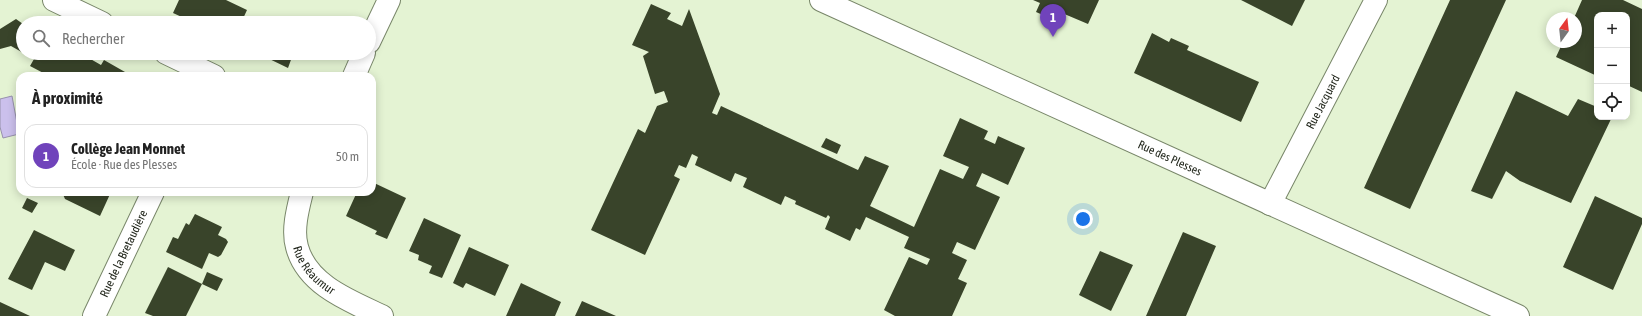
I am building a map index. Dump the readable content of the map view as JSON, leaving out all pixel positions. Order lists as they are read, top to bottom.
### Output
{
  "streets": {
    "street": [
      "Rue Jacquard",
      "Rue des Plesses",
      "Rue de la Bretaudière",
      "Rue Réaumur"
    ]
  },
  "crossings": [
    ["Rue Jacquard", "Rue des Plesses"]
  ],
  "north": "top",
  "page": {
    "pins": "1",
    "map_buttons": ["+", "−"],
    "search": "Rechercher",
    "heading": "À proximité",
    "list": [
      {
        "mark": "1",
        "name": "Collège Jean Monnet",
        "note": "École · Rue des Plesses",
        "value": "50 m"
      }
    ]
  }
}
